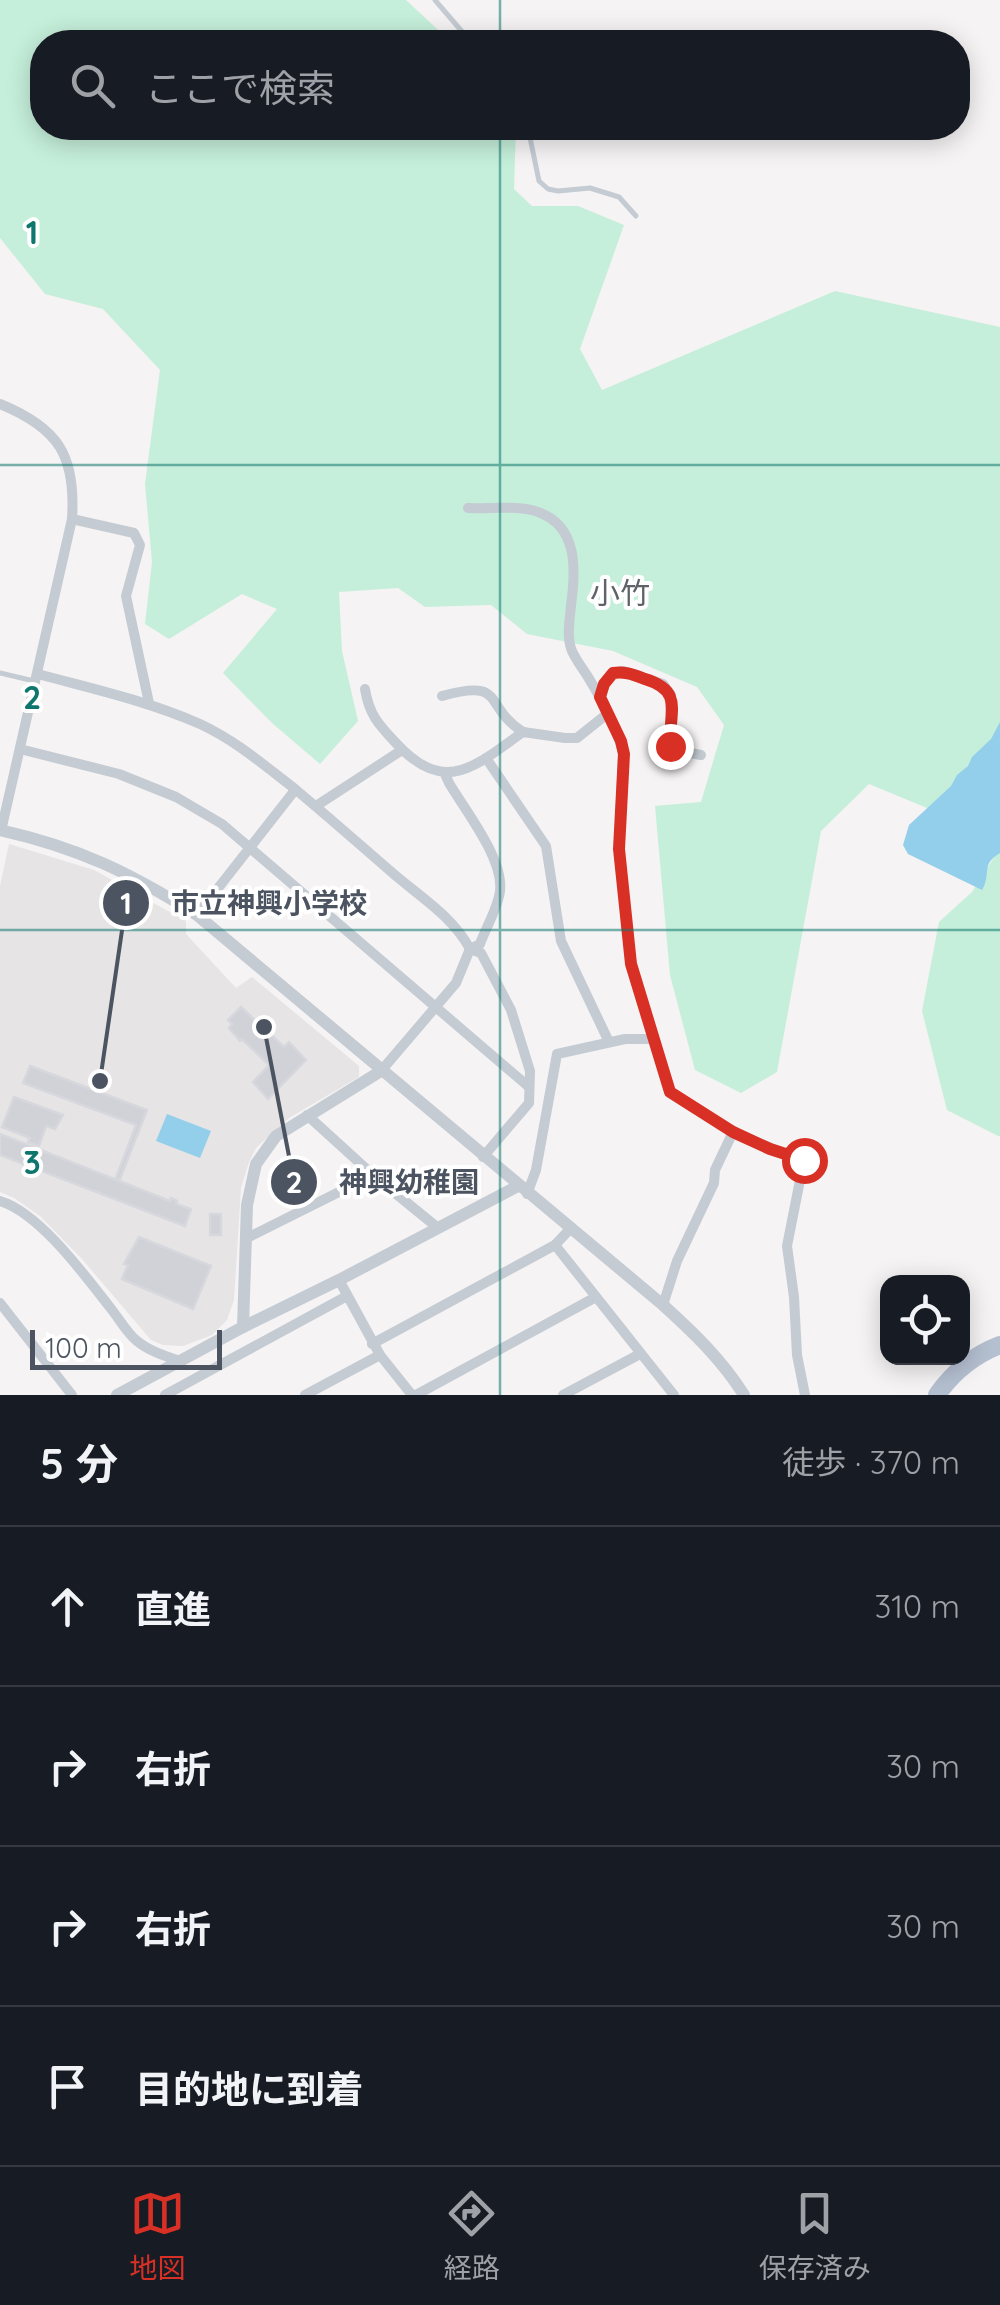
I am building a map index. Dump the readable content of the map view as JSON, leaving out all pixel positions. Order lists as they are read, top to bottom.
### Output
{
  "districts": ["小竹"],
  "places": ["神興幼稚園", "市立神興小学校"],
  "scale_bar": "100 m",
  "page": {
    "search": "ここで検索",
    "scale": "100 m",
    "heading": ["5 分", "徒歩 · 370 m"],
    "list": [
      ["直進", "310 m"],
      ["右折", "30 m"],
      ["右折", "30 m"],
      "目的地に到着"
    ],
    "nav": ["地図", "経路", "保存済み"]
  },
  "grid": {
    "rows": ["1", "2", "3"]
  }
}
